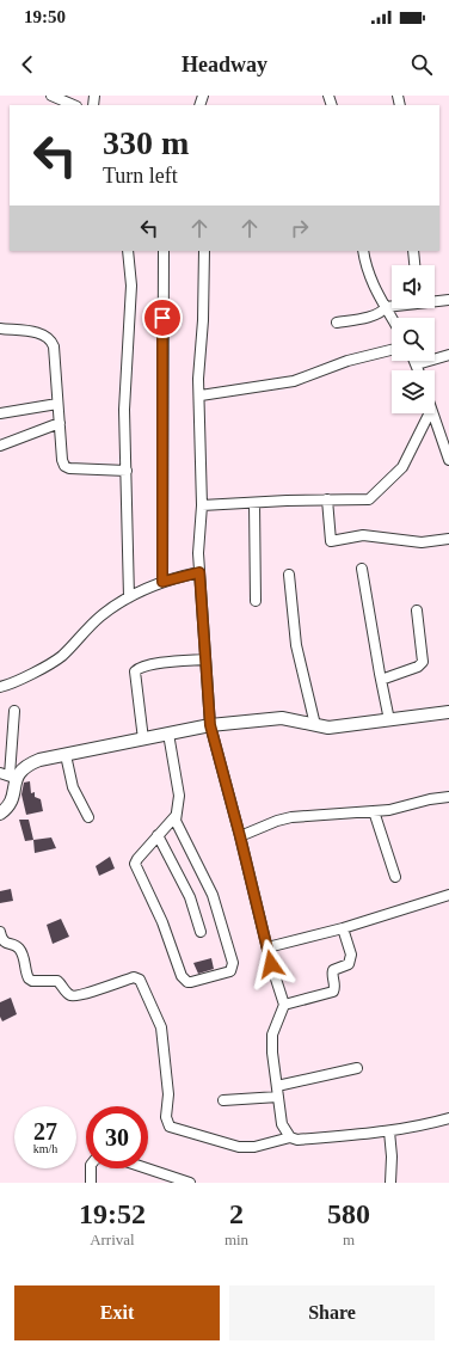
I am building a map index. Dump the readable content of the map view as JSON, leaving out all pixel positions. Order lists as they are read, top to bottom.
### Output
{
  "page": {
    "status": "19:50",
    "header": "Headway",
    "turn": ["330 m", "Turn left"],
    "speed": "27 km/h",
    "limit": "30",
    "eta": [
      "19:52",
      "Arrival",
      "2",
      "min",
      "580",
      "m"
    ],
    "buttons": ["Exit", "Share"]
  }
}
